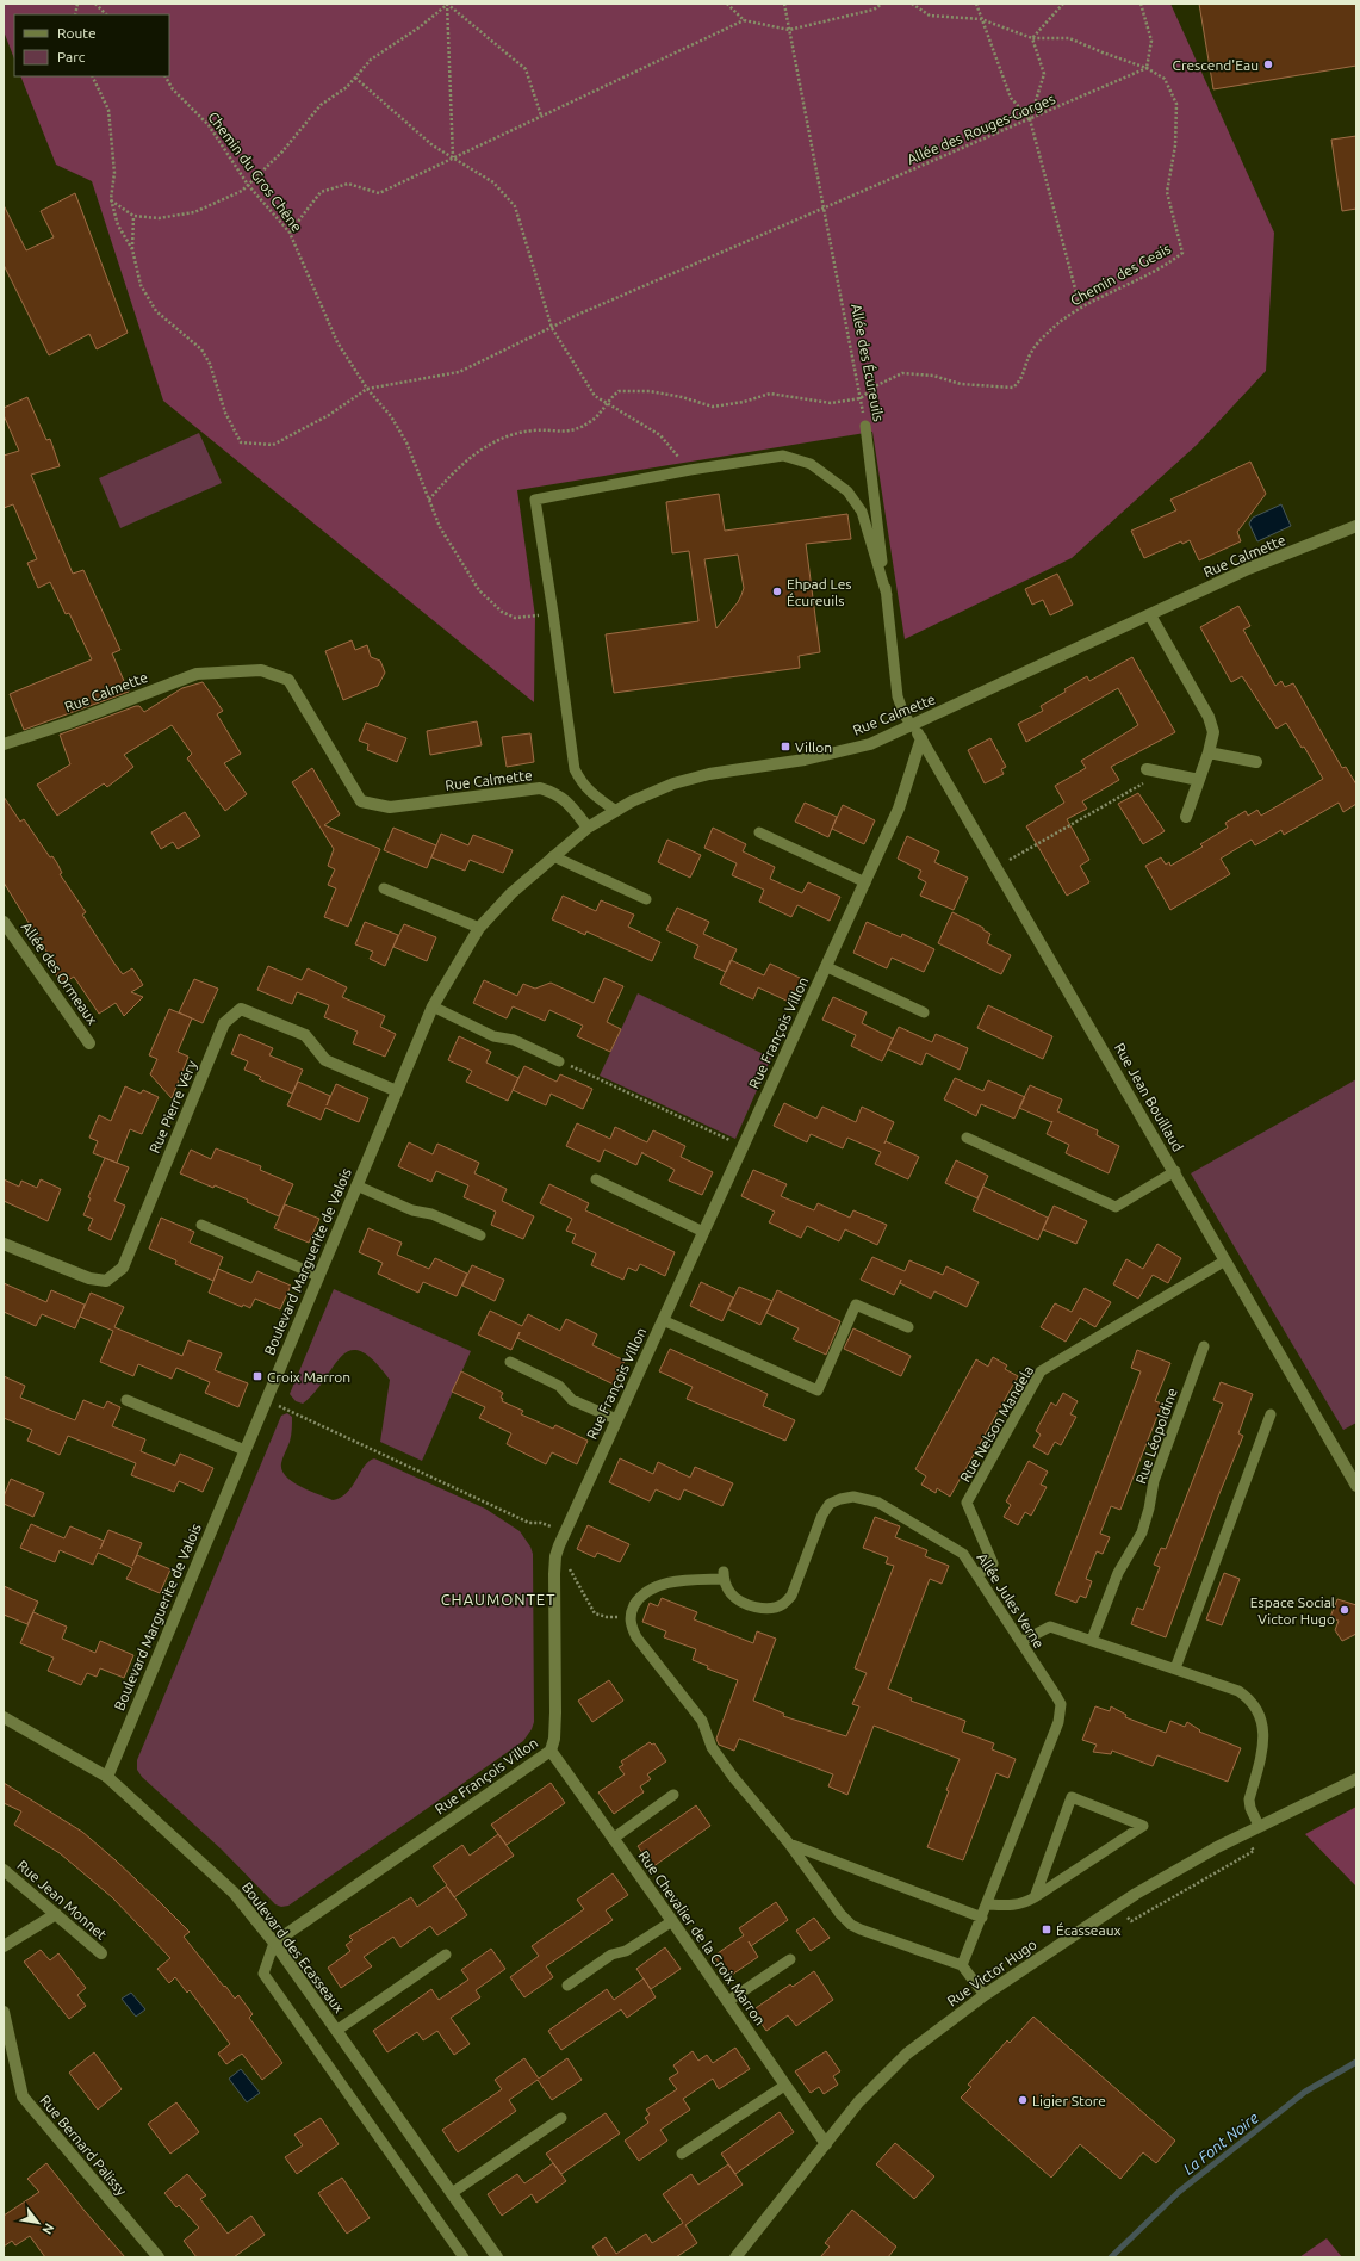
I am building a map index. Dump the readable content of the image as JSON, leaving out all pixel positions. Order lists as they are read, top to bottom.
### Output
{
  "streets": {
    "street": [
      "Rue Calmette",
      "Allée des Ormeaux",
      "Rue François Villon",
      "Rue Jean Bouillaud",
      "Rue Pierre Véry",
      "Boulevard Marguerite de Valois",
      "Rue Jean Monnet",
      "Rue Chevalier de la Croix Marron",
      "Boulevard des Ecasseaux",
      "Rue Victor Hugo",
      "Rue Bernard Palissy"
    ],
    "lane": [
      "Allée des Écureuils",
      "Rue Nelson Mandela",
      "Rue Léopoldine",
      "Allée Jules Verne"
    ],
    "path": ["Allée des Rouges-Gorges", "Chemin du Gros Chêne", "Chemin des Geais"]
  },
  "crossings": [
    ["Allée des Rouges-Gorges", "Chemin du Gros Chêne"],
    ["Allée des Rouges-Gorges", "Chemin des Geais"],
    ["Allée des Rouges-Gorges", "Allée des Écureuils"],
    ["Chemin des Geais", "Allée des Écureuils"],
    ["Allée des Écureuils", "Rue Calmette"],
    ["Allée des Écureuils", "Rue Jean Bouillaud"],
    ["Rue Calmette", "Rue Jean Bouillaud"],
    ["Rue Calmette", "Boulevard Marguerite de Valois"],
    ["Rue François Villon", "Rue Jean Bouillaud"],
    ["Rue François Villon", "Rue Chevalier de la Croix Marron"],
    ["Rue François Villon", "Boulevard des Ecasseaux"],
    ["Rue Jean Bouillaud", "Rue Nelson Mandela"],
    ["Rue Pierre Véry", "Boulevard Marguerite de Valois"],
    ["Boulevard Marguerite de Valois", "Boulevard des Ecasseaux"],
    ["Rue Nelson Mandela", "Allée Jules Verne"],
    ["Rue Chevalier de la Croix Marron", "Rue Victor Hugo"]
  ],
  "districts": ["CHAUMONTET"],
  "water": ["La Font Noire"],
  "places": {
    "other": [
      "Crescend'Eau",
      "Ehpad Les Écureuils",
      "Espace Social Victor Hugo",
      "Ligier Store"
    ],
    "transit": ["Villon", "Croix Marron", "Écasseaux"]
  },
  "legend": ["Route", "Parc"],
  "north": "bottom right"
}
